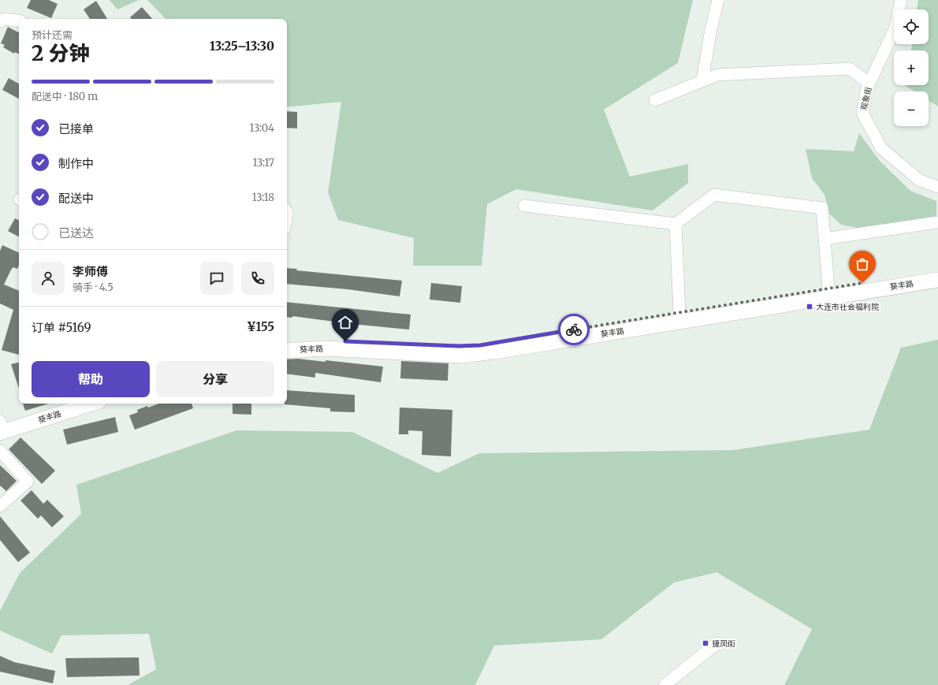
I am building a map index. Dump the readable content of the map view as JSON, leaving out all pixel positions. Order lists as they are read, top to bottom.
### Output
{
  "streets": {
    "main road": ["葵丰路"],
    "street": ["观象街"]
  },
  "places": {
    "transit": ["大连市社会福利院", "捷凤街"]
  },
  "page": {
    "map_buttons": ["+", "−"],
    "heading": ["2 分钟", "预计还需", "13:25–13:30"],
    "panel": [
      "李师傅",
      "骑手 · 4.5",
      "订单 #5169",
      "¥155"
    ],
    "bar": "配送中 · 180 m",
    "list": [
      ["已接单", "13:04"],
      ["制作中", "13:17"],
      ["配送中", "13:18"],
      "已送达"
    ],
    "buttons": ["帮助", "分享"]
  }
}
